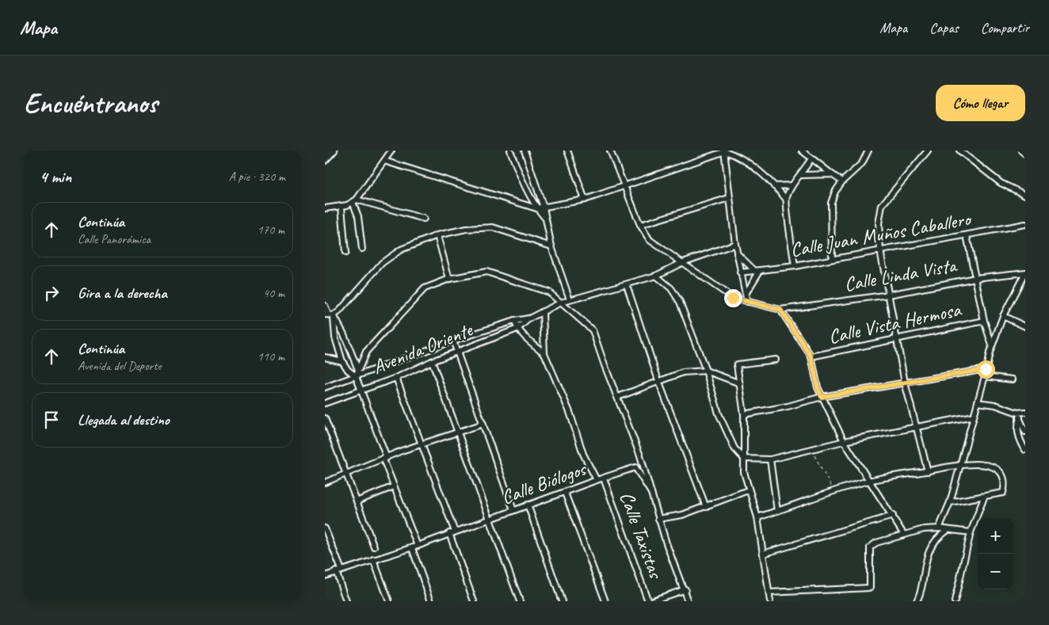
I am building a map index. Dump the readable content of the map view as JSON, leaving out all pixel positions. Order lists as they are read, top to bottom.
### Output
{
  "streets": {
    "street": [
      "Calle Juan Muños Caballero",
      "Calle Linda Vista",
      "Calle Vista Hermosa",
      "Avenida Oriente",
      "Calle Biólogos",
      "Calle Taxistas"
    ]
  },
  "crossings": [
    ["Calle Biólogos", "Calle Taxistas"]
  ],
  "page": {
    "header": "Mapa",
    "nav": ["Mapa", "Capas", "Compartir"],
    "buttons": "Cómo llegar",
    "title": "Encuéntranos",
    "heading": ["4 min", "A pie · 320 m"],
    "list": [
      ["Continúa", "Calle Panorámica", "170 m"],
      ["Gira a la derecha", "40 m"],
      ["Continúa", "Avenida del Deporte", "110 m"],
      "Llegada al destino"
    ],
    "map_buttons": ["+", "−"]
  }
}
